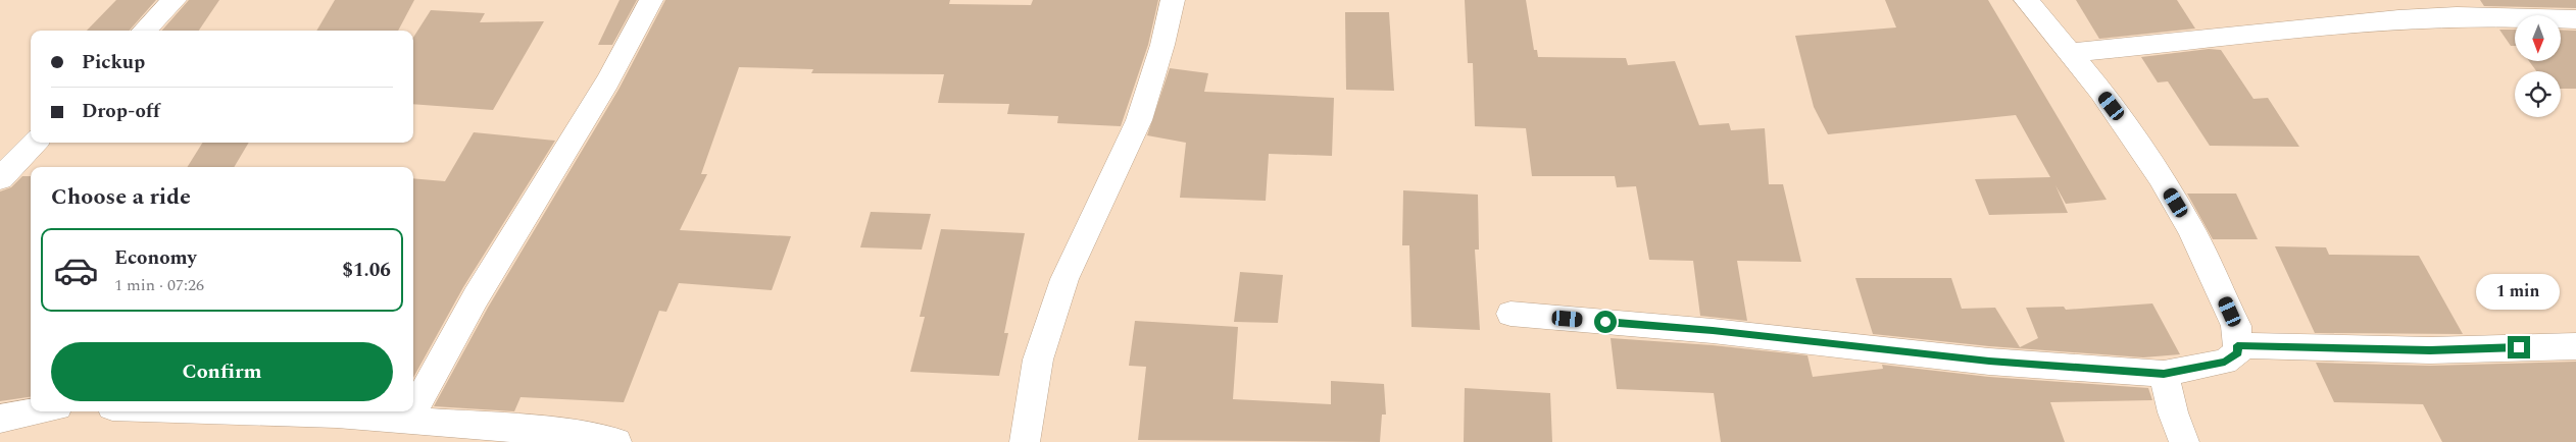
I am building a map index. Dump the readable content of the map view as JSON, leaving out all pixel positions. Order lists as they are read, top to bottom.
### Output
{
  "north": "bottom",
  "page": {
    "banner": ["Pickup", "Drop-off"],
    "heading": "Choose a ride",
    "list": [
      {
        "name": "Economy",
        "note": "1 min · 07:26",
        "value": "$1.06"
      }
    ],
    "bubble": "1 min",
    "buttons": "Confirm"
  }
}
